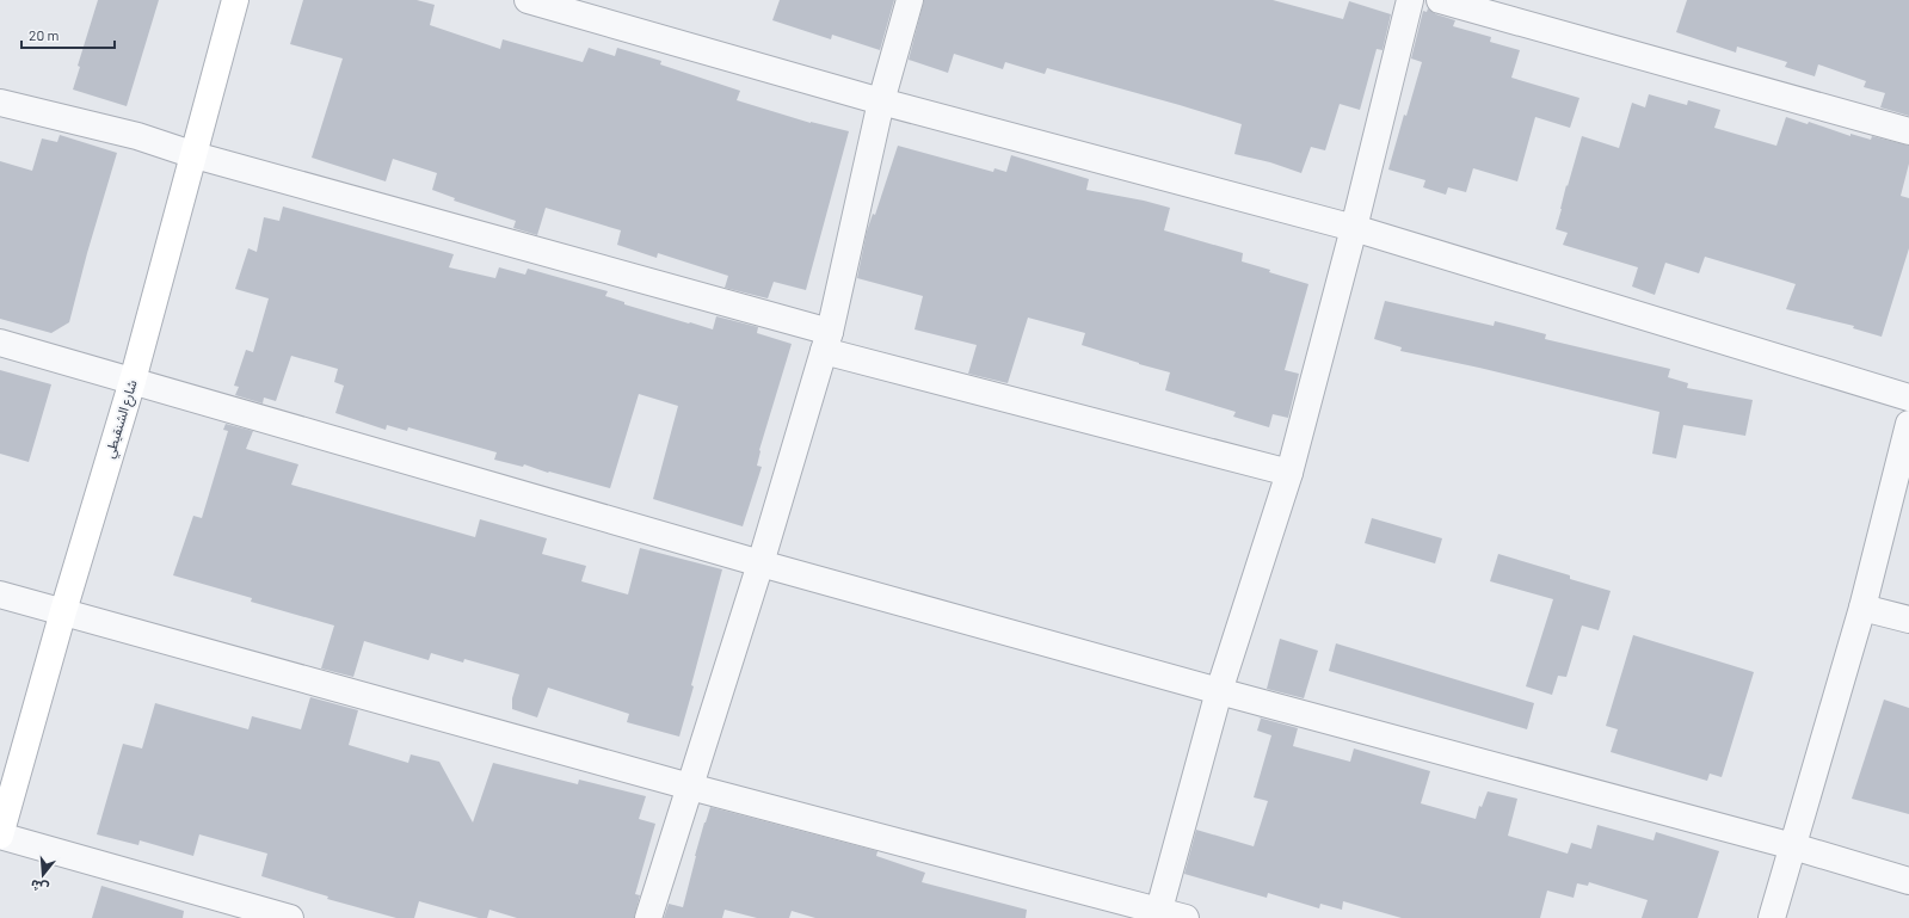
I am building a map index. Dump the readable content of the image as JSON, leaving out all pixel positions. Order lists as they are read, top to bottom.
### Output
{
  "streets": {
    "street": ["شارع الشنقيطي"]
  },
  "scale_bar": "20 m",
  "north": "bottom"
}
